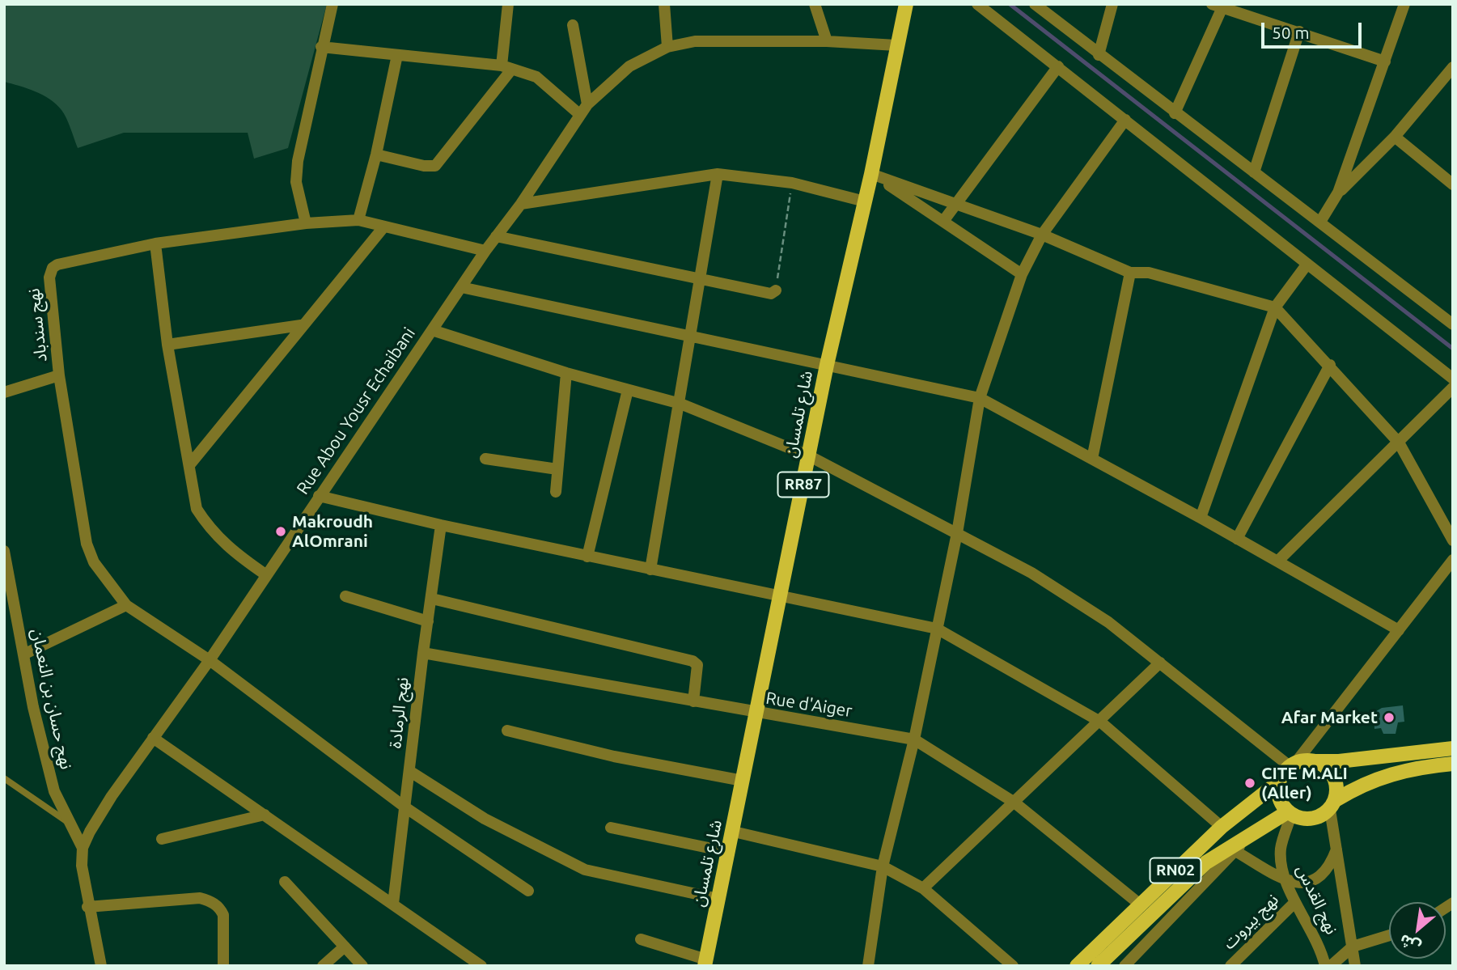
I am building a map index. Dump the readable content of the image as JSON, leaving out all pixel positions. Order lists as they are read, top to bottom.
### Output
{
  "streets": {
    "main road": ["شارع تلمسان", "RR87", "RN02"],
    "street": [
      "نهج سندباد",
      "Rue Abou Yousr Echaibani",
      "نهج حسان بن النعمان",
      "Rue d'Aiger",
      "نهج الرمادة",
      "نهج القدس",
      "نهج بيروت"
    ]
  },
  "crossings": [
    ["نهج سندباد", "Rue Abou Yousr Echaibani"],
    ["نهج سندباد", "نهج الرمادة"],
    ["Rue Abou Yousr Echaibani", "شارع تلمسان"],
    ["شارع تلمسان", "Rue d'Aiger"],
    ["Rue d'Aiger", "نهج الرمادة"],
    ["Rue d'Aiger", "RN02"],
    ["RN02", "نهج القدس"],
    ["نهج القدس", "نهج بيروت"]
  ],
  "places": ["Makroudh AlOmrani", "Afar Market", "CITE M.ALI (Aller)"],
  "scale_bar": "50 m",
  "north": "bottom left"
}
